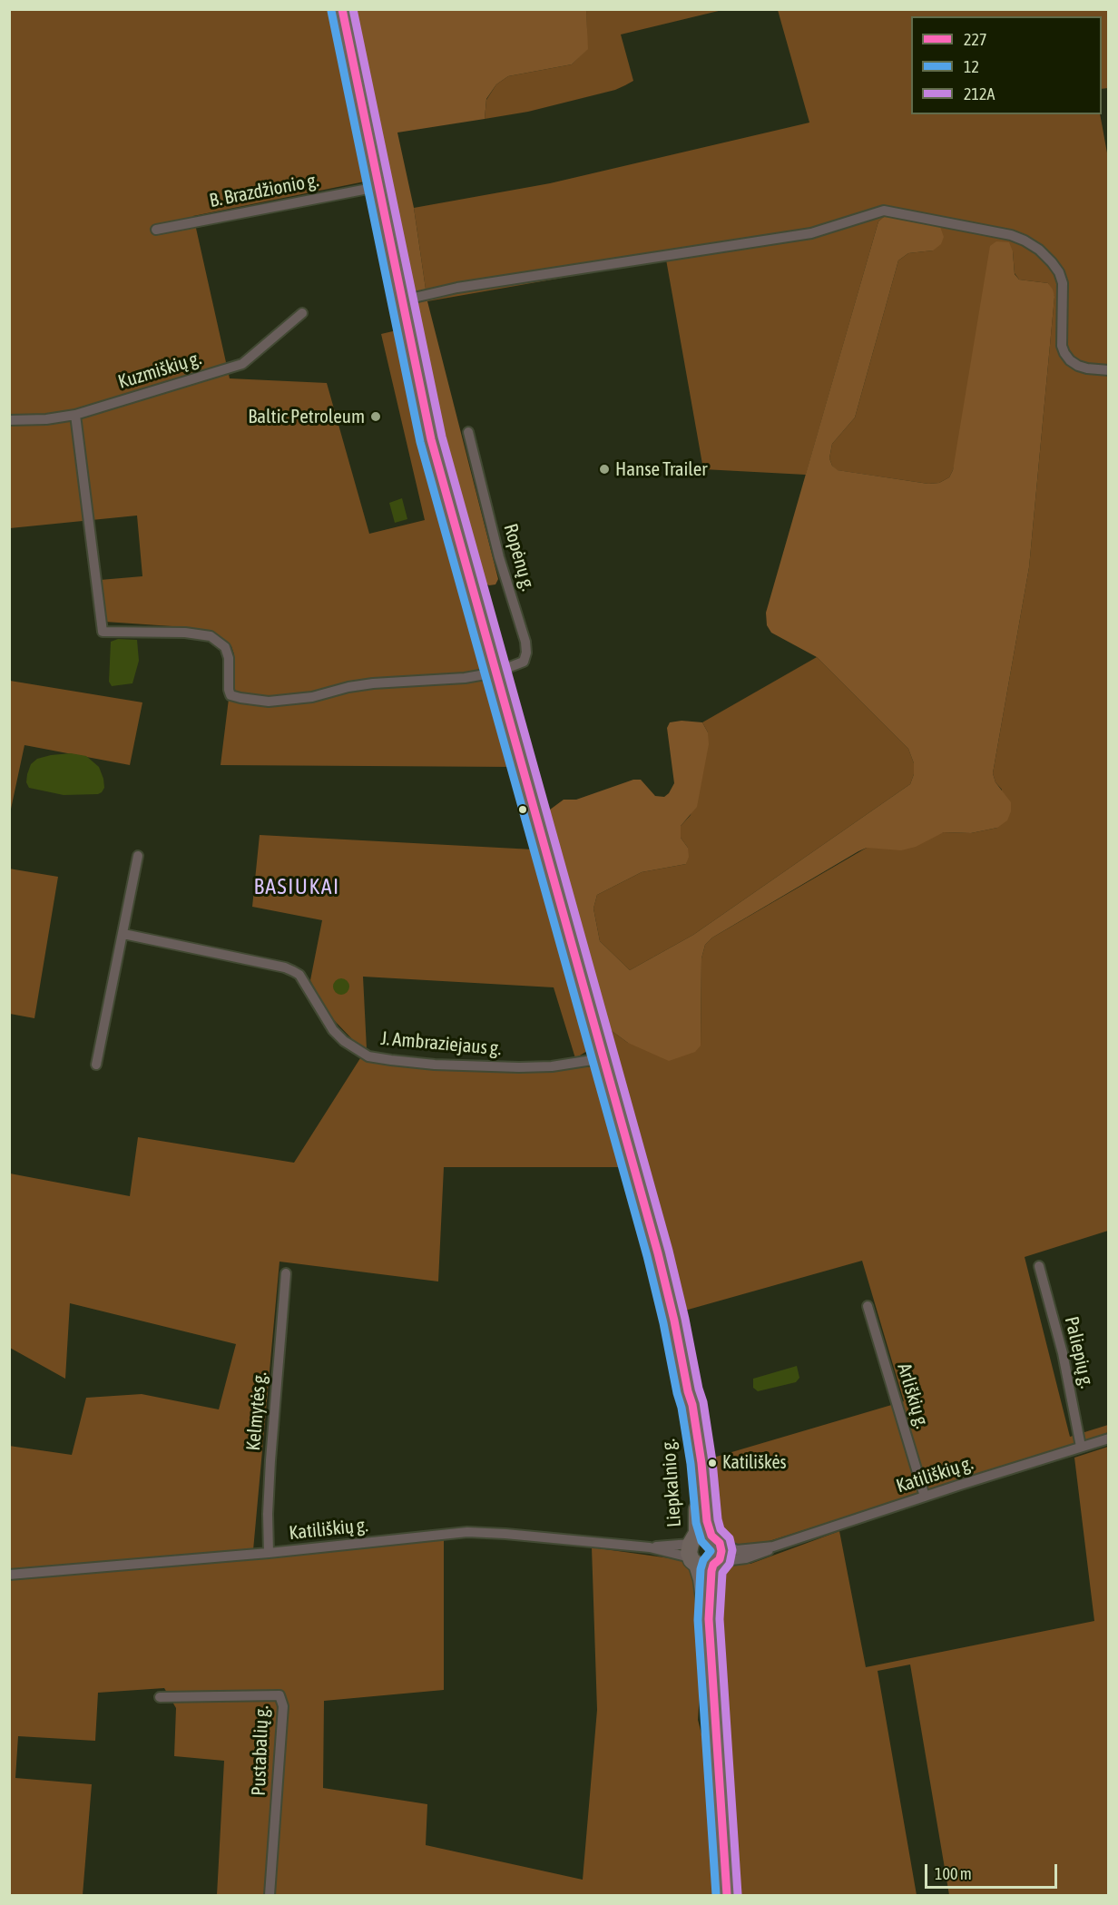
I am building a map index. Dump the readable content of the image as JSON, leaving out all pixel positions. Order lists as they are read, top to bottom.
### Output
{
  "streets": {
    "highway": ["Liepkalnio g."],
    "street": [
      "B. Brazdžionio g.",
      "Kuzmiškių g.",
      "Ropėnų g.",
      "J. Ambraziejaus g.",
      "Paliepių g.",
      "Arliškių g.",
      "Kelmytės g.",
      "Katiliškių g.",
      "Pustabalių g."
    ]
  },
  "crossings": [
    ["B. Brazdžionio g.", "Liepkalnio g."],
    ["Ropėnų g.", "Liepkalnio g."],
    ["J. Ambraziejaus g.", "Liepkalnio g."],
    ["Paliepių g.", "Katiliškių g."],
    ["Arliškių g.", "Katiliškių g."],
    ["Kelmytės g.", "Katiliškių g."],
    ["Katiliškių g.", "Liepkalnio g."]
  ],
  "districts": ["BASIUKAI"],
  "places": ["Baltic Petroleum", "Hanse Trailer", "Katiliškės"],
  "lines": ["transit line 227", "transit line 212A", "transit line 12"],
  "legend": ["227", "12", "212A"],
  "scale_bar": "100 m"
}
